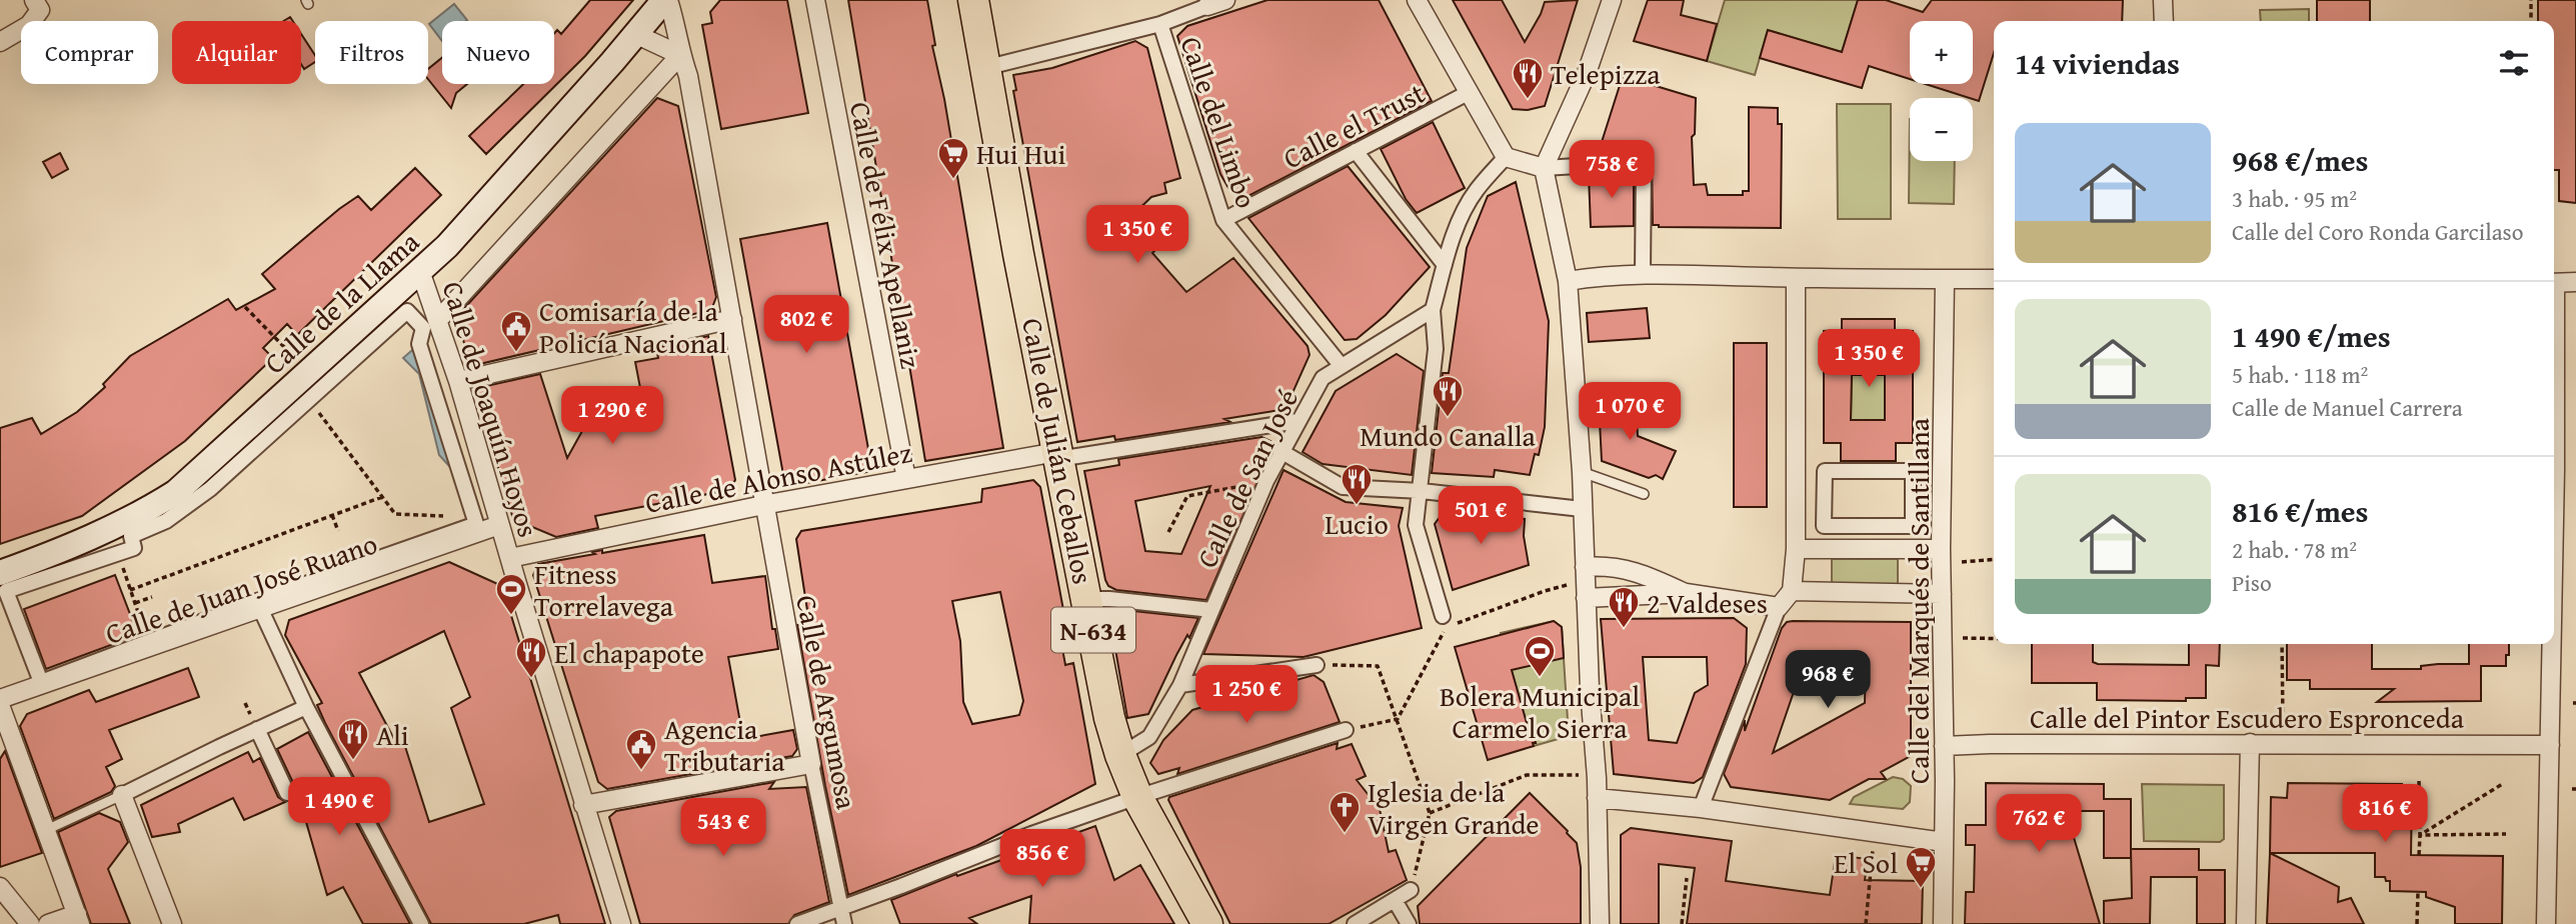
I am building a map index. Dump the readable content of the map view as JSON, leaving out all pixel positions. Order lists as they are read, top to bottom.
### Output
{
  "streets": {
    "highway": ["Calle de Julián Ceballos", "N-634"],
    "main road": ["Calle de la Llama"],
    "street": [
      "Calle del Limbo",
      "Calle el Trust",
      "Calle de Félix Apellaniz",
      "Calle de Joaquín Hoyos",
      "Calle de Alonso Astúlez",
      "Calle de San José",
      "Calle de Juan José Ruano",
      "Calle del Marqués de Santillana",
      "Calle de Argumosa",
      "Calle del Pintor Escudero Espronceda"
    ]
  },
  "crossings": [
    ["Calle del Limbo", "Calle el Trust"],
    ["Calle del Limbo", "Calle de San José"],
    ["Calle de Félix Apellaniz", "Calle de Alonso Astúlez"],
    ["Calle de la Llama", "Calle de Joaquín Hoyos"],
    ["Calle de la Llama", "Calle de Argumosa"],
    ["Calle de Joaquín Hoyos", "Calle de Alonso Astúlez"],
    ["Calle de Joaquín Hoyos", "Calle de Juan José Ruano"],
    ["Calle de Julián Ceballos", "Calle de Alonso Astúlez"],
    ["Calle de Julián Ceballos", "Calle de San José"],
    ["Calle de Alonso Astúlez", "Calle de San José"],
    ["Calle de Alonso Astúlez", "Calle de Argumosa"],
    ["Calle del Marqués de Santillana", "Calle del Pintor Escudero Espronceda"]
  ],
  "places": {
    "restaurant": [
      "Telepizza",
      "Mundo Canalla",
      "Lucio",
      "2 Valdeses",
      "El chapapote",
      "Ali"
    ],
    "supermarket": ["Hui Hui", "El Sol"],
    "public building": ["Comisaría de la Policía Nacional", "Agencia Tributaria"],
    "sports": ["Fitness Torrelavega", "Bolera Municipal Carmelo Sierra"],
    "church": ["Iglesia de la Virgen Grande"]
  },
  "page": {
    "map_buttons": ["+", "−"],
    "chip": [
      "Comprar",
      "Alquilar",
      "Filtros",
      "Nuevo"
    ],
    "heading": "14 viviendas",
    "list": [
      {
        "name": "968 €/mes",
        "note": "3 hab. · 95 m² · Calle del Coro Ronda Garcilaso"
      },
      {
        "name": "1 490 €/mes",
        "note": "5 hab. · 118 m² · Calle de Manuel Carrera"
      },
      {
        "name": "816 €/mes",
        "note": "2 hab. · 78 m² · Piso"
      }
    ],
    "price": [
      "758 €",
      "1 350 €",
      "802 €",
      "1 350 €",
      "1 070 €",
      "1 290 €",
      "501 €",
      "968 €",
      "1 250 €",
      "1 490 €",
      "816 €",
      "762 €",
      "543 €",
      "856 €"
    ]
  }
}
